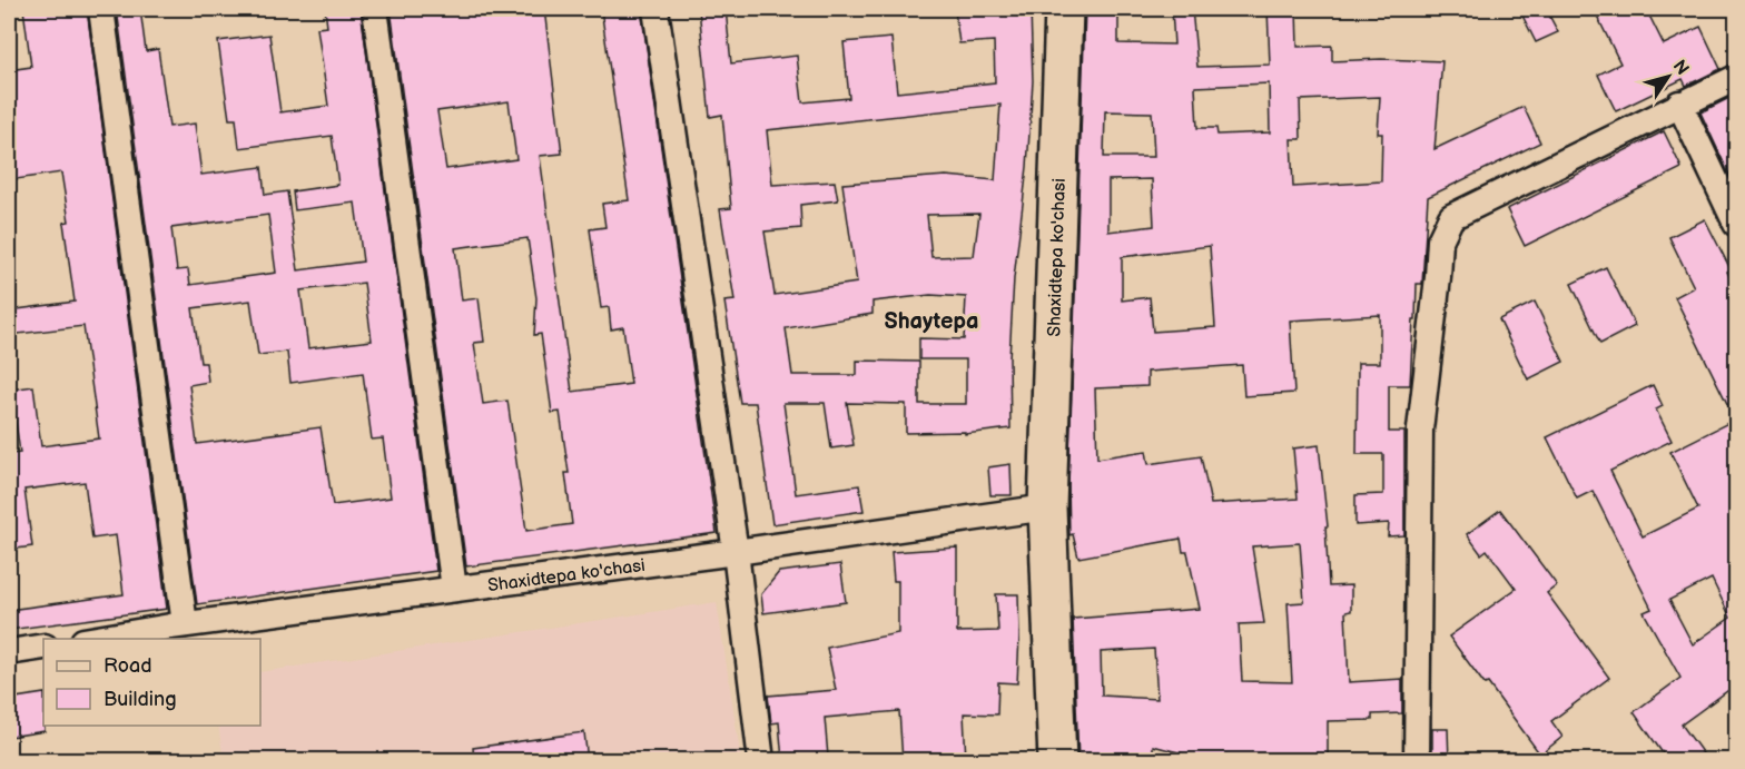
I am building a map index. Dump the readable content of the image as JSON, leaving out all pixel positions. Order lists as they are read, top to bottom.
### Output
{
  "streets": {
    "street": ["Shaxidtepa ko'chasi"]
  },
  "districts": ["Shaytepa"],
  "legend": ["Road", "Building"],
  "north": "top right"
}
